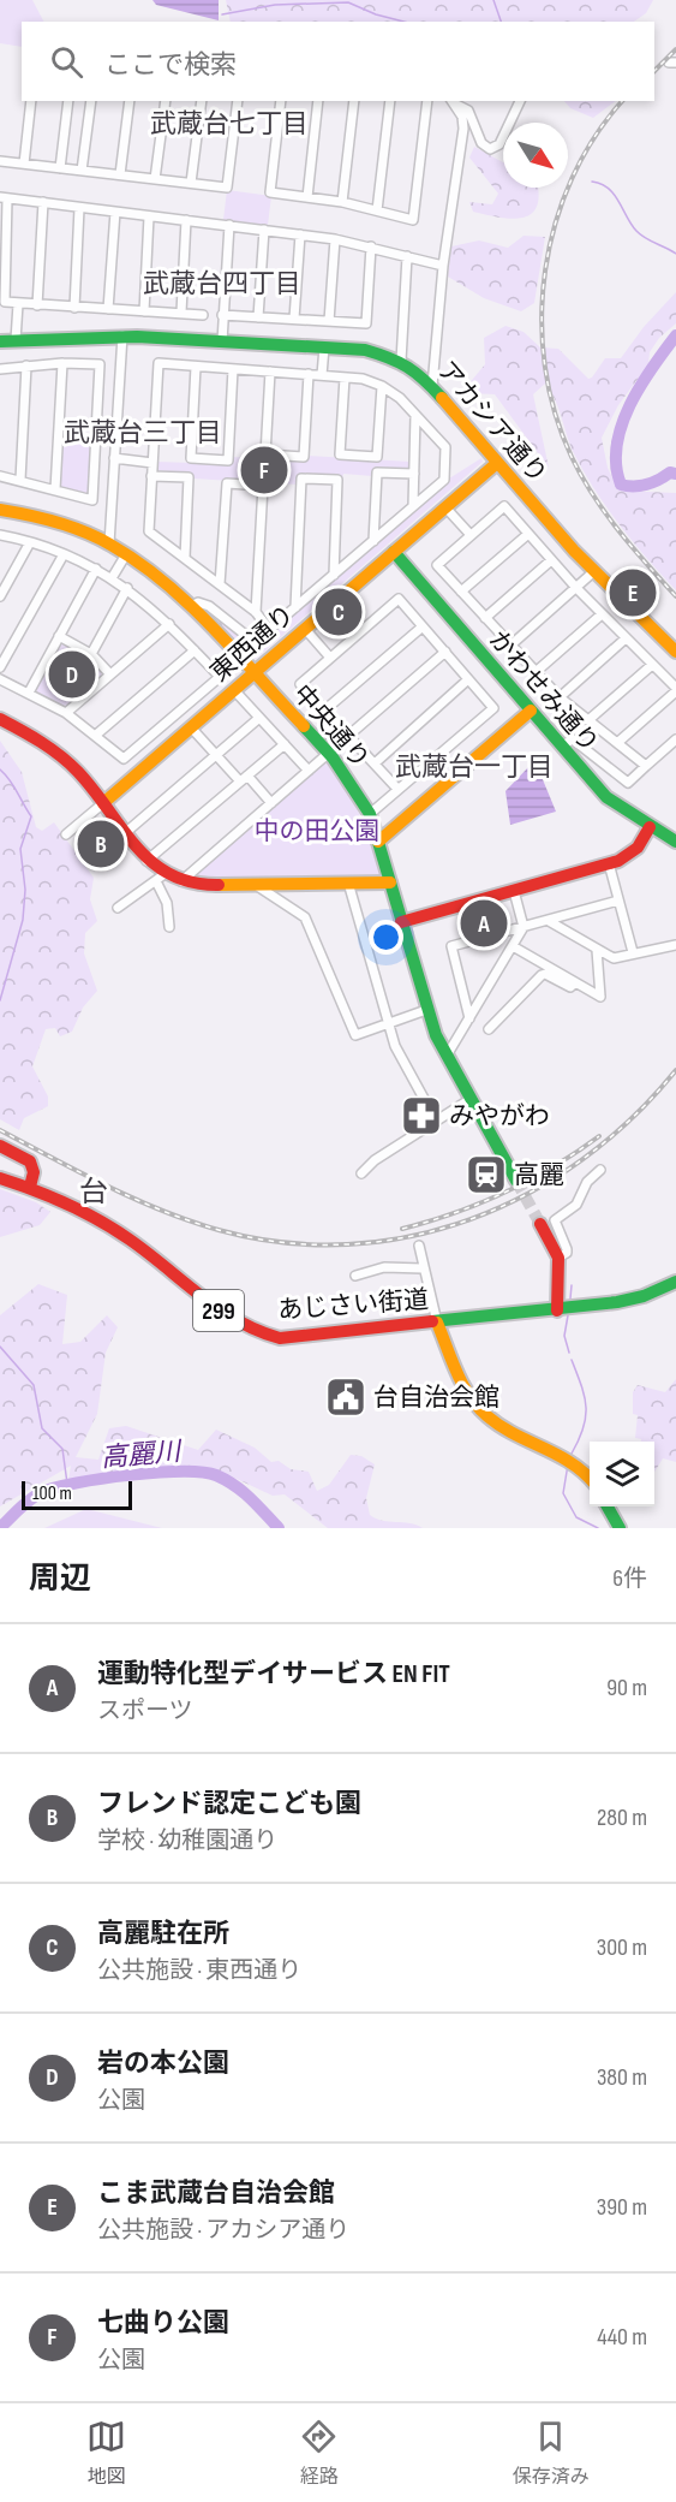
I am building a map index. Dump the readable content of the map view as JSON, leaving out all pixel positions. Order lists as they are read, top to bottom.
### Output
{
  "streets": {
    "main road": [
      "アカシア通り",
      "東西通り",
      "かわせみ通り",
      "中央通り",
      "あじさい街道",
      "299"
    ]
  },
  "crossings": [
    ["アカシア通り", "東西通り"],
    ["東西通り", "かわせみ通り"],
    ["東西通り", "中央通り"],
    ["あじさい街道", "299"]
  ],
  "districts": [
    "武蔵台七丁目",
    "武蔵台四丁目",
    "武蔵台三丁目",
    "武蔵台一丁目",
    "台"
  ],
  "water": ["高麗川"],
  "parks": ["中の田公園"],
  "places": {
    "pharmacy": ["みやがわ"],
    "station": ["高麗"],
    "public building": ["台自治会館"]
  },
  "scale_bar": "100 m",
  "north": "bottom right",
  "page": {
    "search": "ここで検索",
    "pins": [
      "F",
      "E",
      "C",
      "D",
      "B",
      "A"
    ],
    "scale": "100 m",
    "heading": ["周辺", "6件"],
    "list": [
      {
        "mark": "A",
        "name": "運動特化型デイサービス EN FIT",
        "note": "スポーツ",
        "value": "90 m"
      },
      {
        "mark": "B",
        "name": "フレンド認定こども園",
        "note": "学校 · 幼稚園通り",
        "value": "280 m"
      },
      {
        "mark": "C",
        "name": "高麗駐在所",
        "note": "公共施設 · 東西通り",
        "value": "300 m"
      },
      {
        "mark": "D",
        "name": "岩の本公園",
        "note": "公園",
        "value": "380 m"
      },
      {
        "mark": "E",
        "name": "こま武蔵台自治会館",
        "note": "公共施設 · アカシア通り",
        "value": "390 m"
      },
      {
        "mark": "F",
        "name": "七曲り公園",
        "note": "公園",
        "value": "440 m"
      }
    ],
    "nav": ["地図", "経路", "保存済み"]
  }
}
